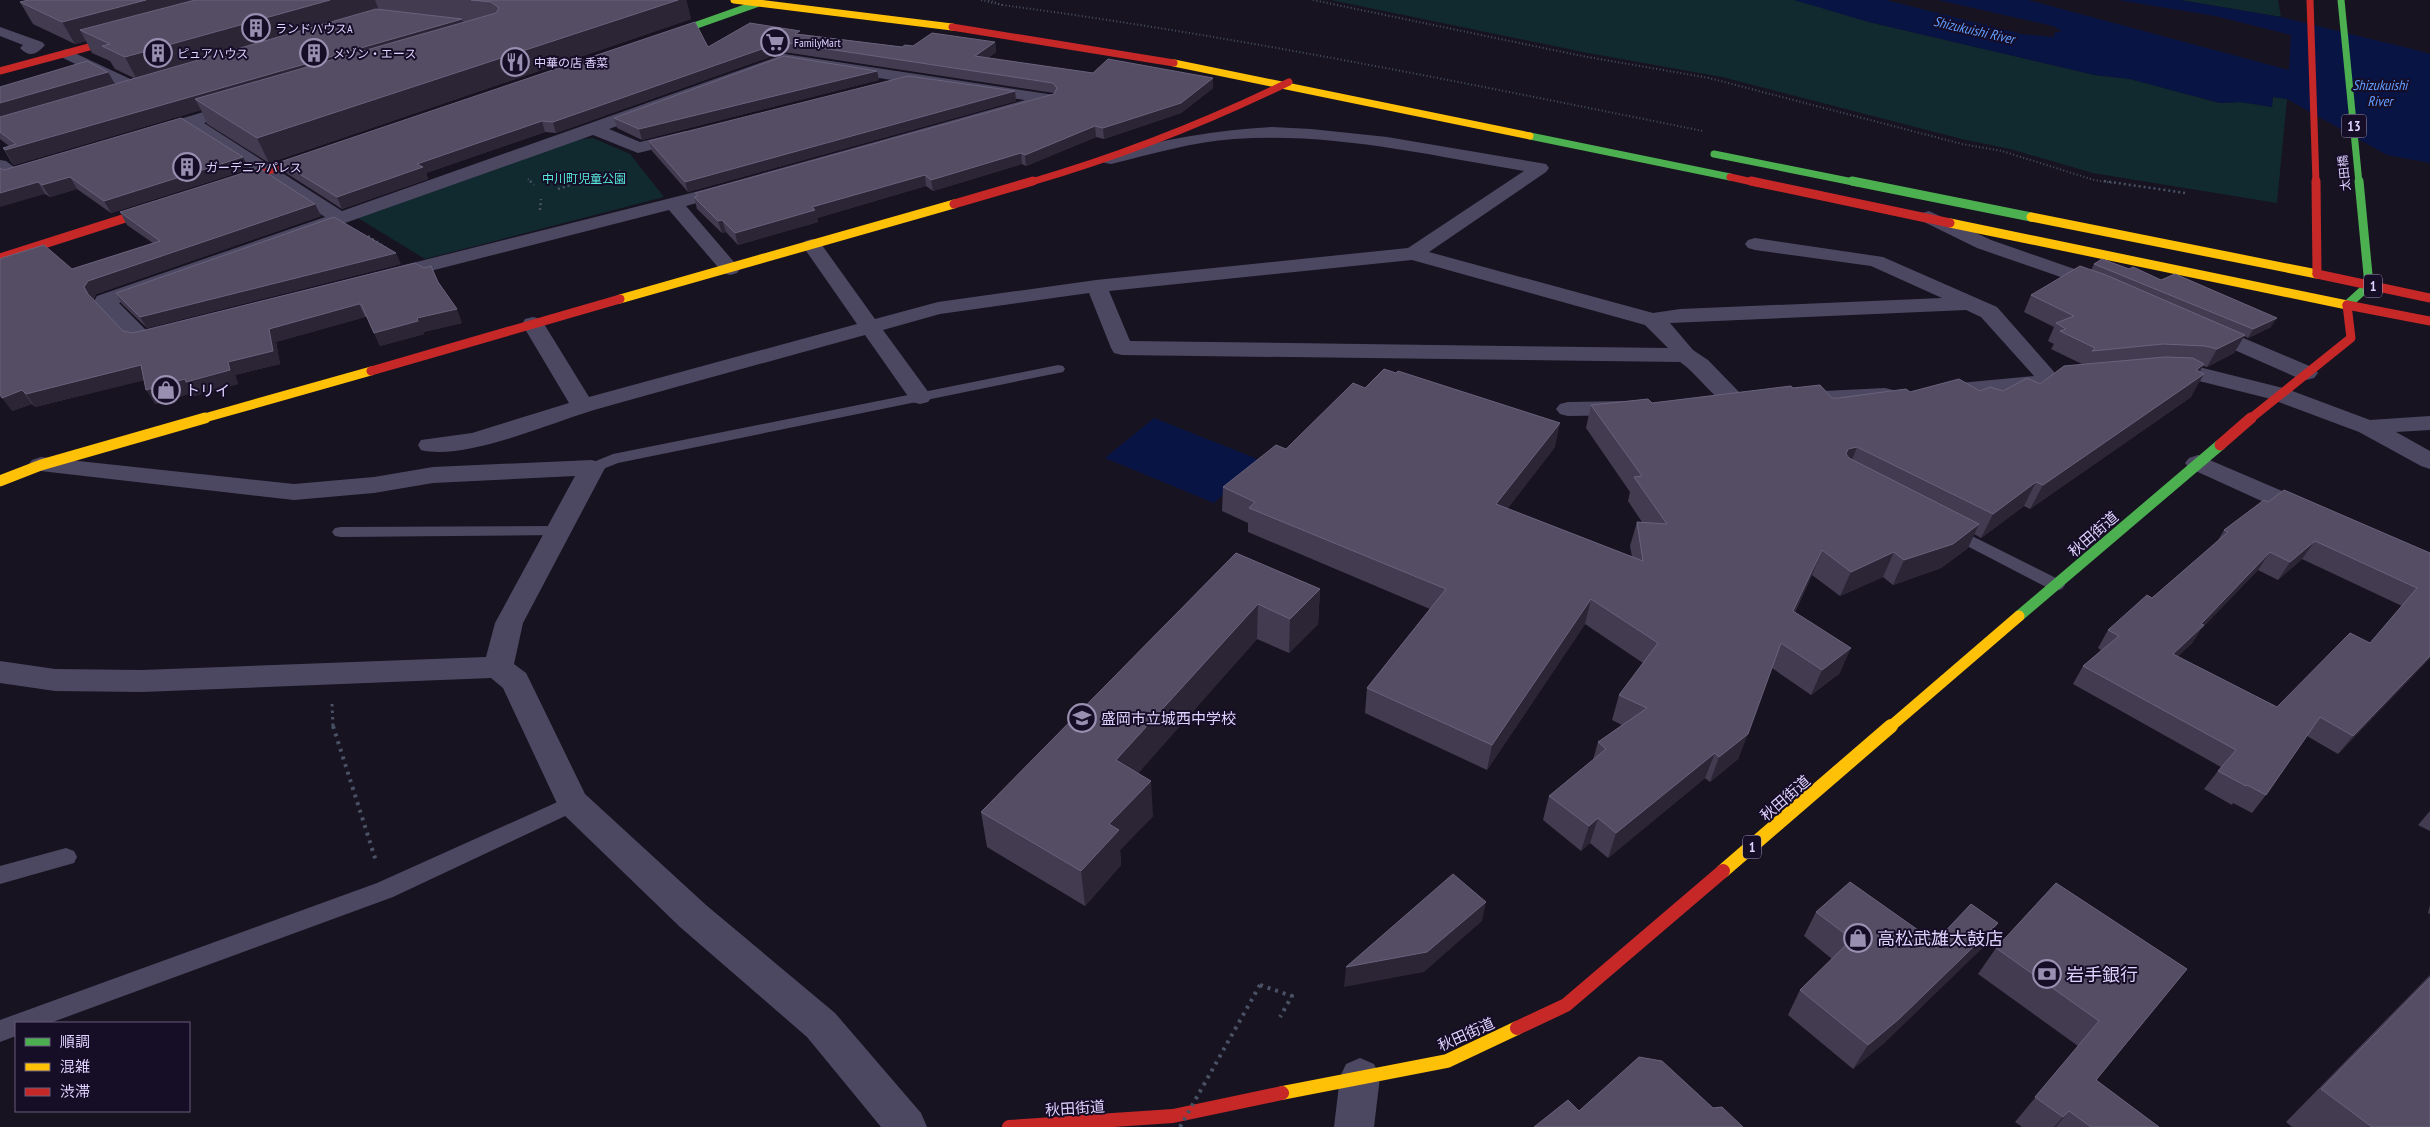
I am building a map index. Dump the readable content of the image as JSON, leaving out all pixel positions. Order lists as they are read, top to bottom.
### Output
{
  "streets": {
    "street": [
      "13",
      "太田橋",
      "1",
      "秋田街道"
    ]
  },
  "crossings": [
    ["太田橋", "1"],
    ["1", "秋田街道"]
  ],
  "water": ["Shizukuishi River"],
  "parks": ["中川町児童公園"],
  "places": {
    "building": [
      "ランドハウスA",
      "ピュアハウス",
      "メゾン・エース",
      "ガーデニアパレス"
    ],
    "supermarket": ["FamilyMart"],
    "restaurant": ["中華の店 香菜"],
    "shop": ["トリイ", "高松武雄太鼓店"],
    "school or university": ["盛岡市立城西中学校"],
    "bank": ["岩手銀行"]
  },
  "legend": ["順調", "混雑", "渋滞"]
}
